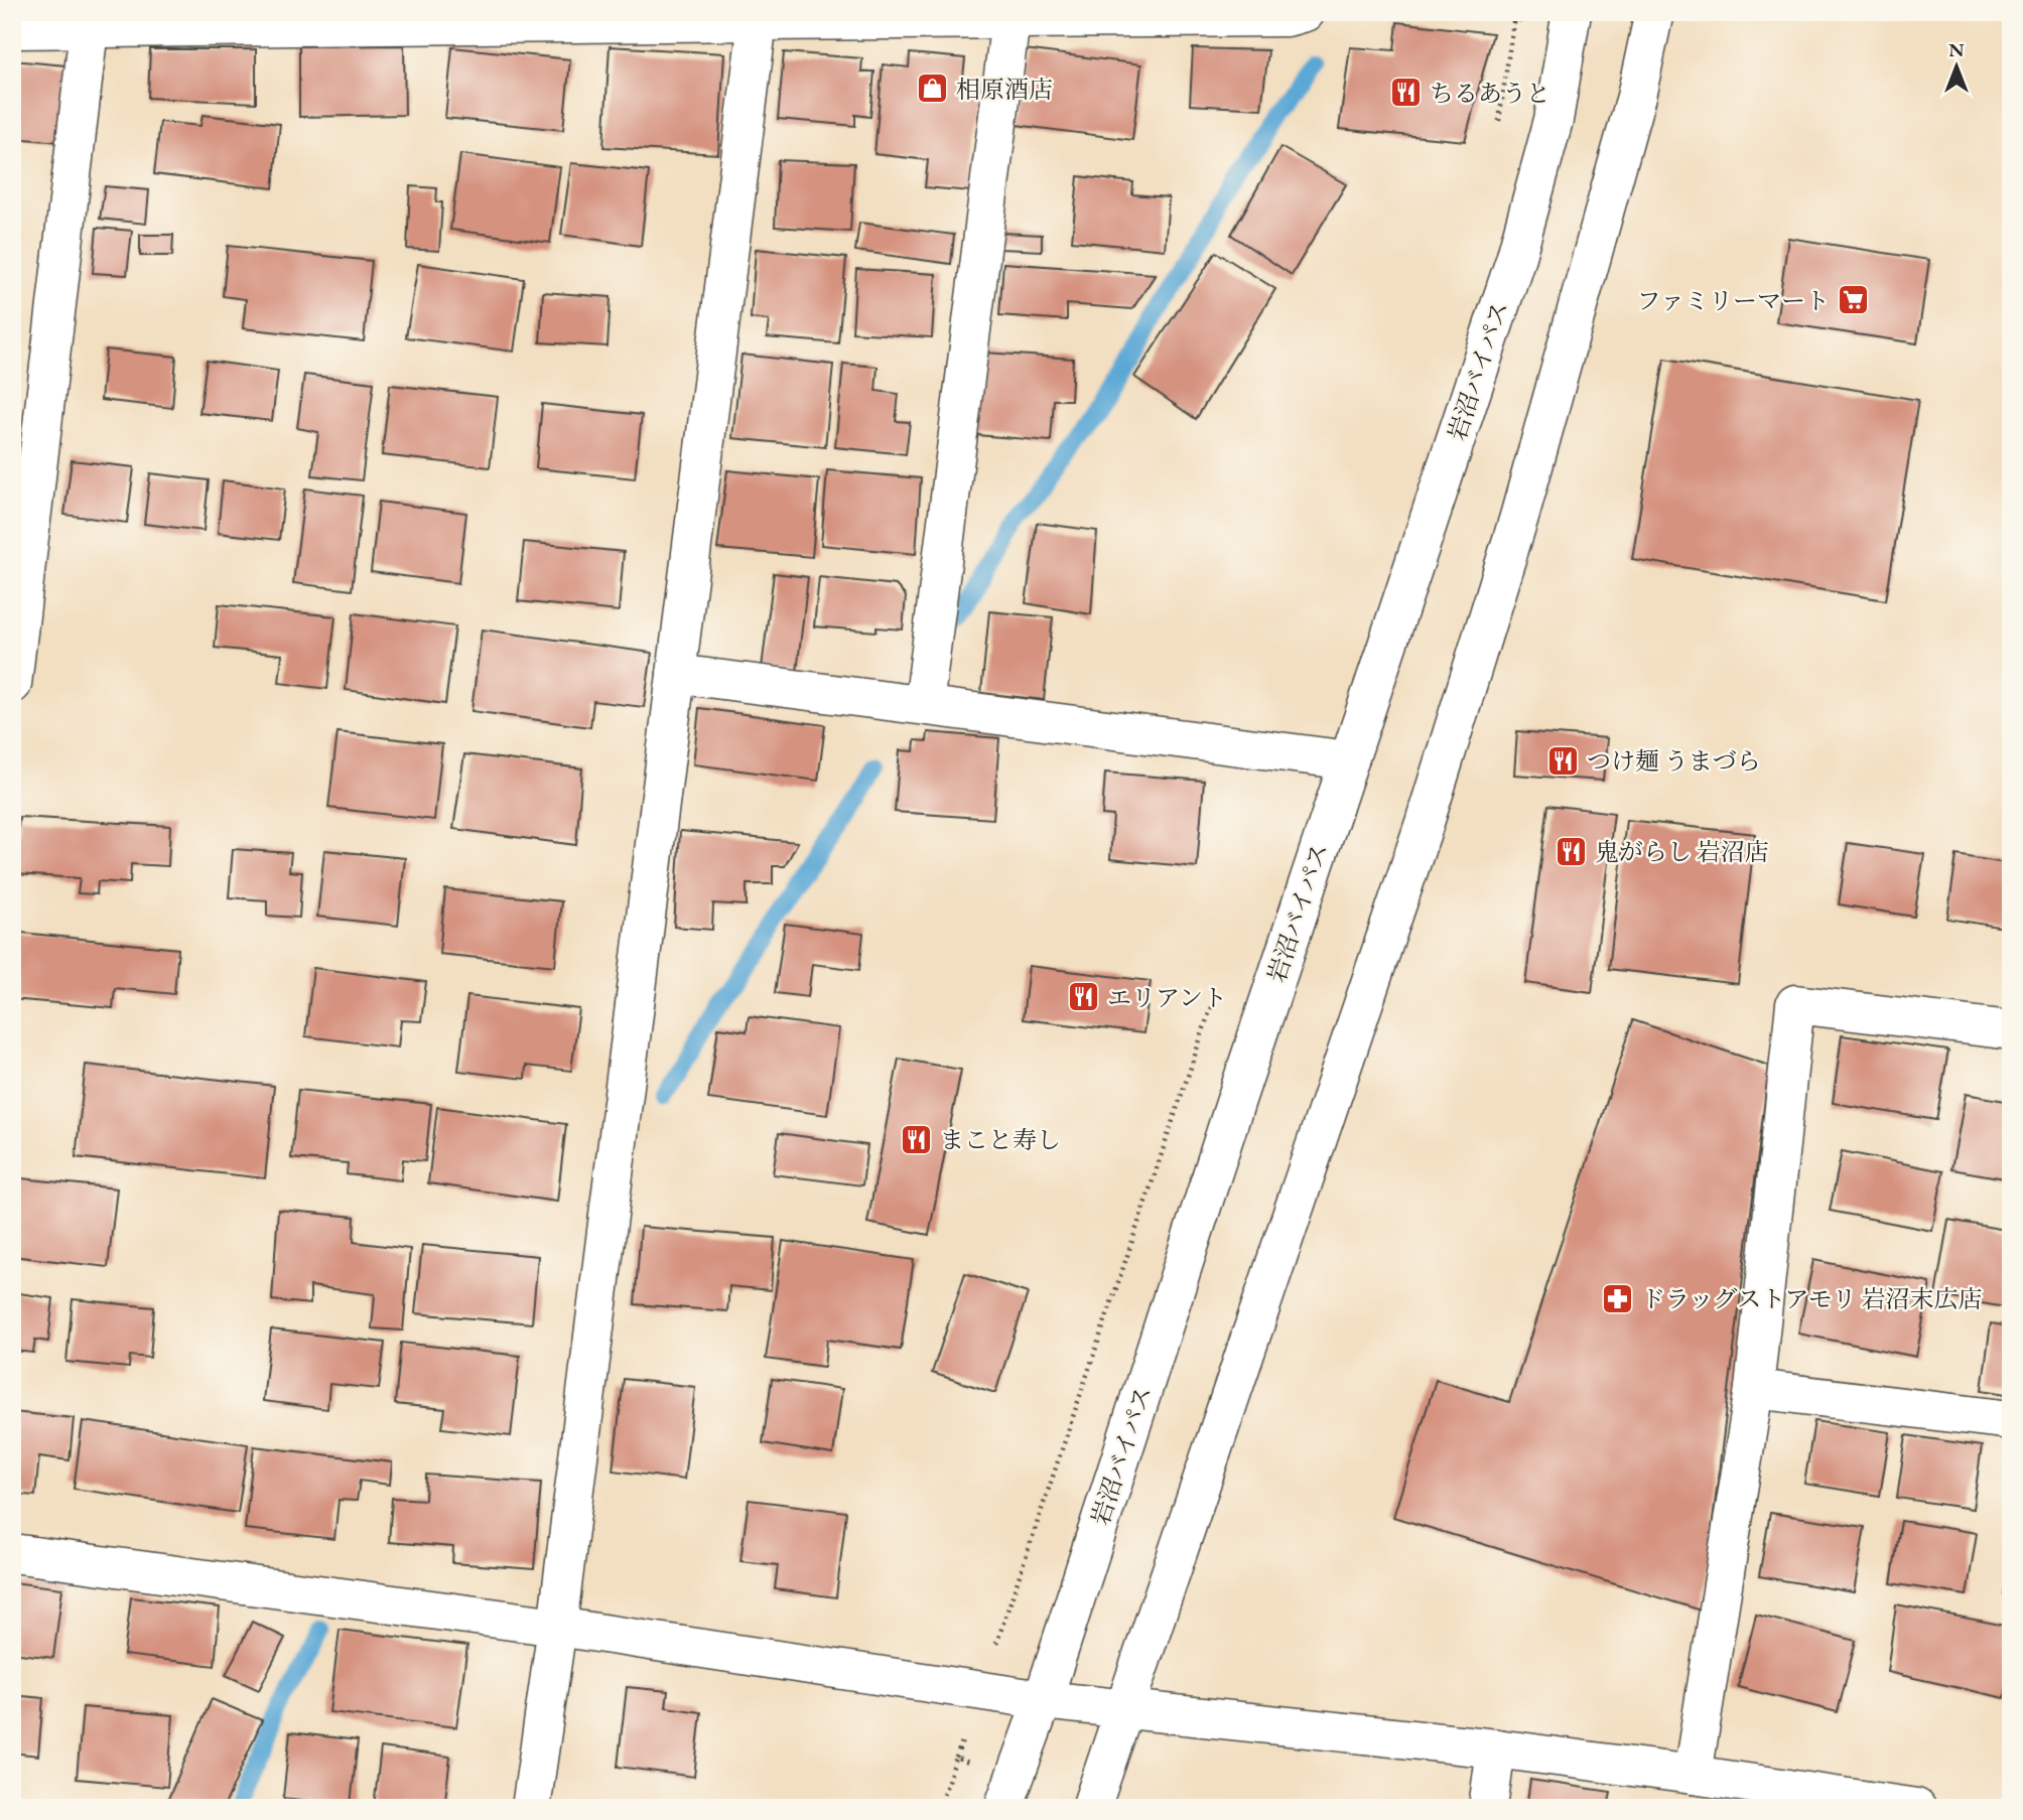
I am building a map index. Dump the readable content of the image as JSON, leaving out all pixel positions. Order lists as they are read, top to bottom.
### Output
{
  "streets": {
    "main road": ["岩沼バイパス"]
  },
  "places": {
    "shop": ["相原酒店"],
    "restaurant": [
      "ちるあうと",
      "つけ麺 うまづら",
      "鬼がらし 岩沼店",
      "エリアント",
      "まこと寿し"
    ],
    "supermarket": ["ファミリーマート"],
    "pharmacy": ["ドラッグストアモリ 岩沼末広店"]
  },
  "north": "top"
}
